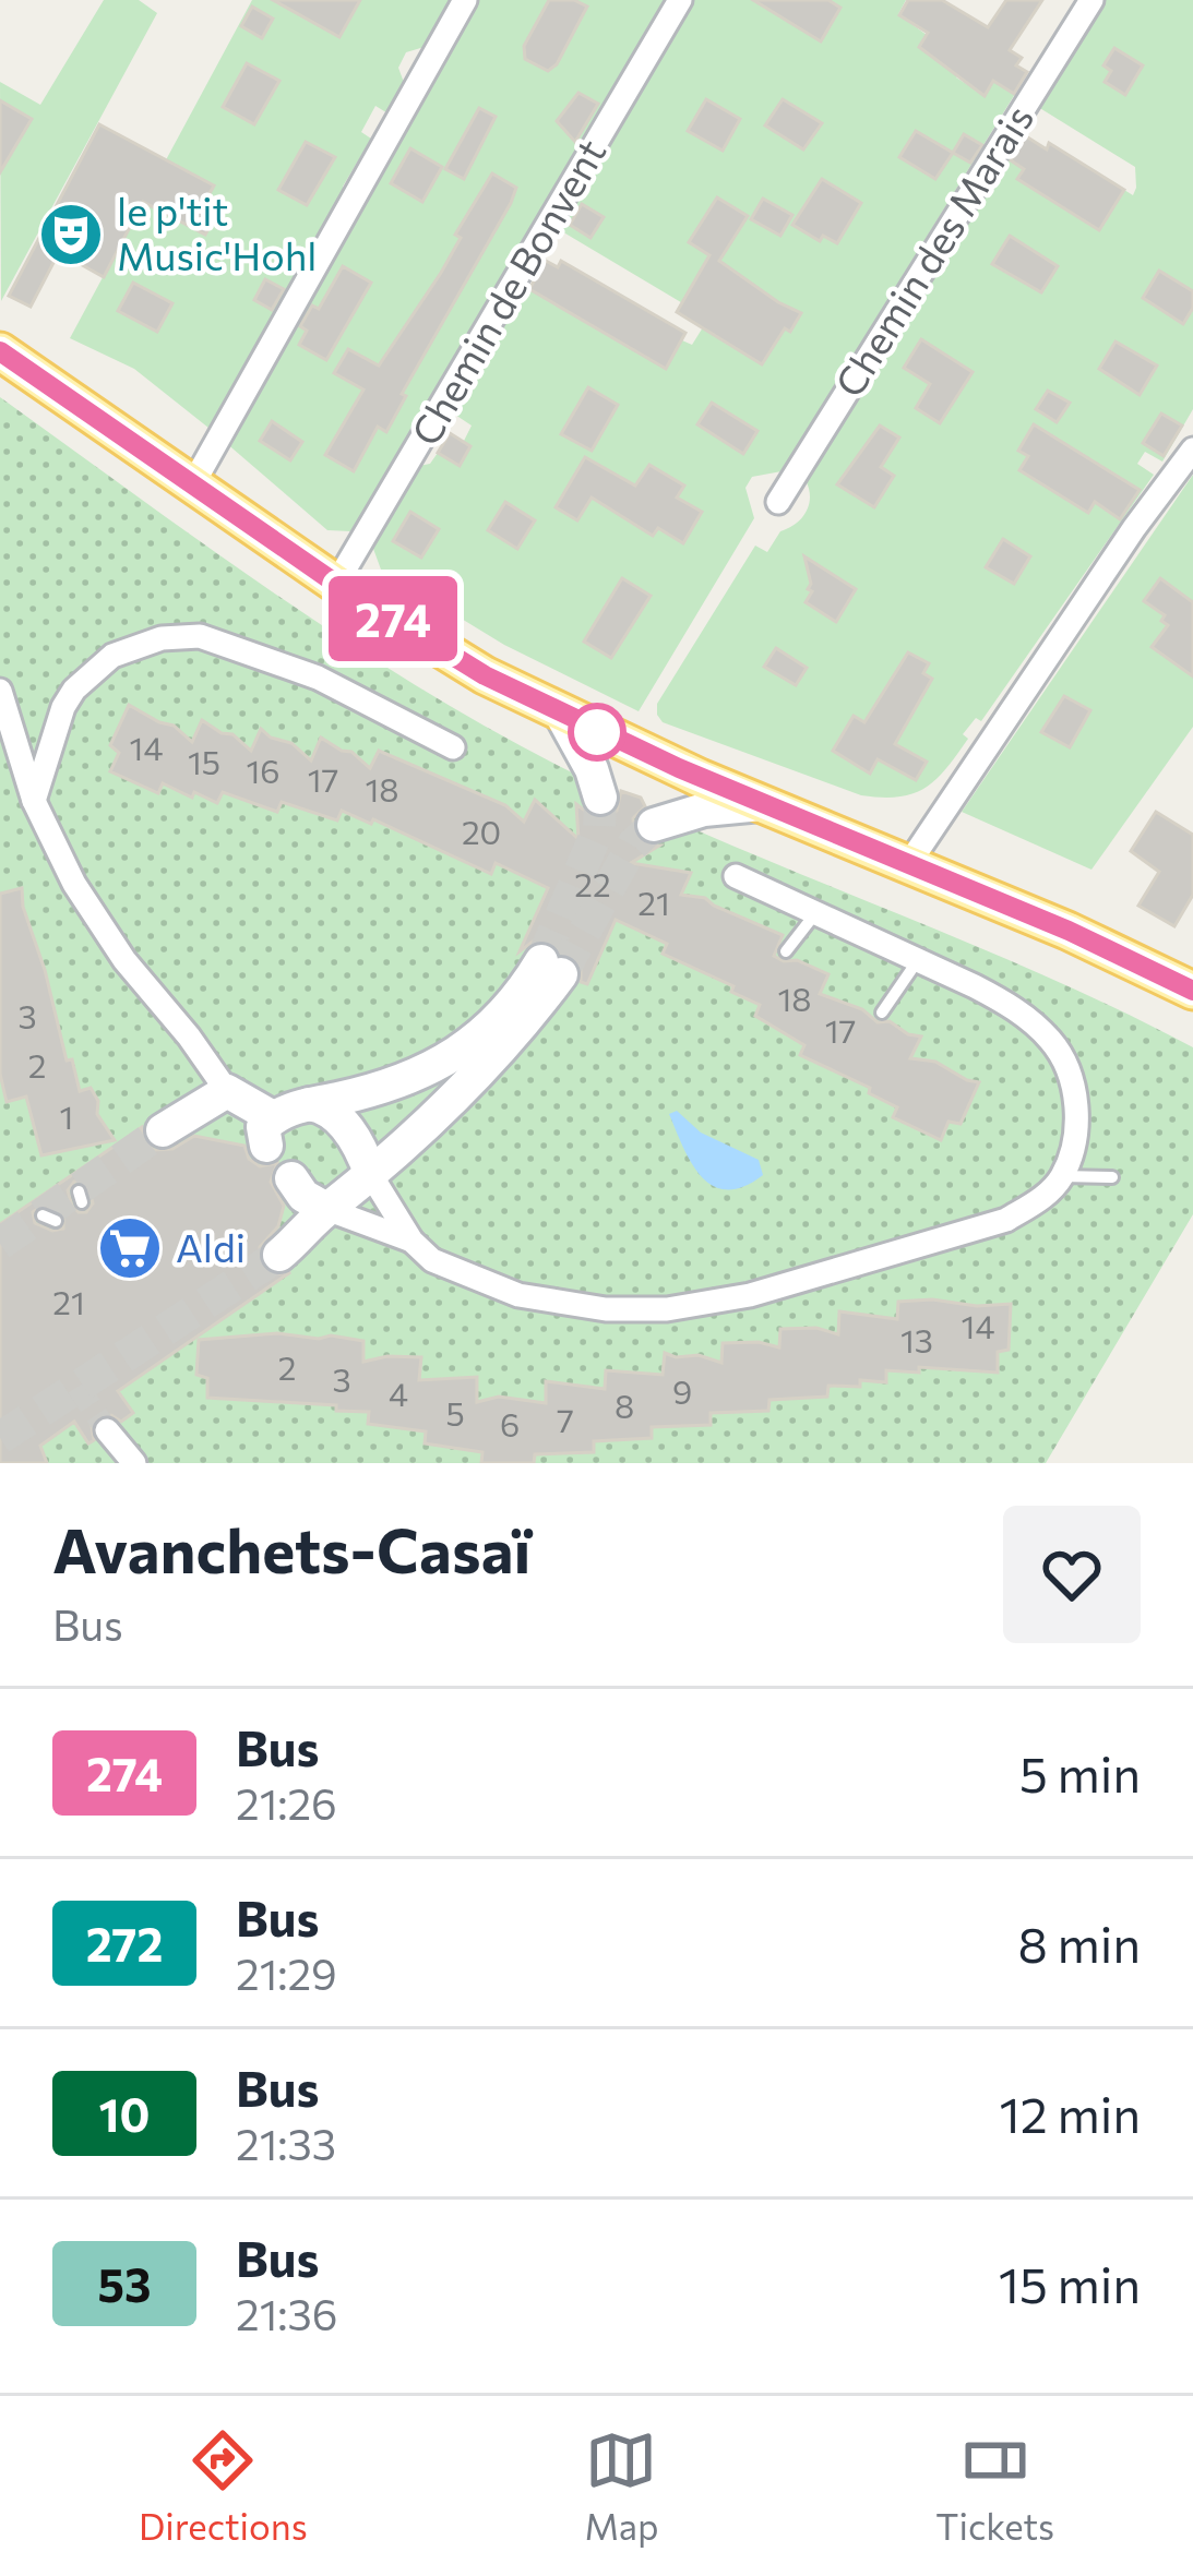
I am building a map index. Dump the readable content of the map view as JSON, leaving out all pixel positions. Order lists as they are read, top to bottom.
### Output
{
  "streets": {
    "street": ["Chemin des Marais", "Chemin de Bonvent"]
  },
  "places": {
    "theatre": ["le p'tit Music'Hohl"],
    "supermarket": ["Aldi"]
  },
  "lines": ["bus line 274"],
  "house_numbers": [
    "14",
    "15",
    "16",
    "17",
    "18",
    "20",
    "22",
    "21",
    "18",
    "3",
    "17",
    "2",
    "1",
    "21",
    "14",
    "13",
    "2",
    "3",
    "9",
    "4",
    "8",
    "5",
    "7",
    "6"
  ],
  "page": {
    "on_map": "274",
    "heading": ["Avanchets-Casaï", "Bus"],
    "list": [
      {
        "mark": "274",
        "name": "Bus",
        "note": "21:26",
        "value": "5 min"
      },
      {
        "mark": "272",
        "name": "Bus",
        "note": "21:29",
        "value": "8 min"
      },
      {
        "mark": "10",
        "name": "Bus",
        "note": "21:33",
        "value": "12 min"
      },
      {
        "mark": "53",
        "name": "Bus",
        "note": "21:36",
        "value": "15 min"
      }
    ],
    "tabs": ["Directions", "Map", "Tickets"]
  }
}
